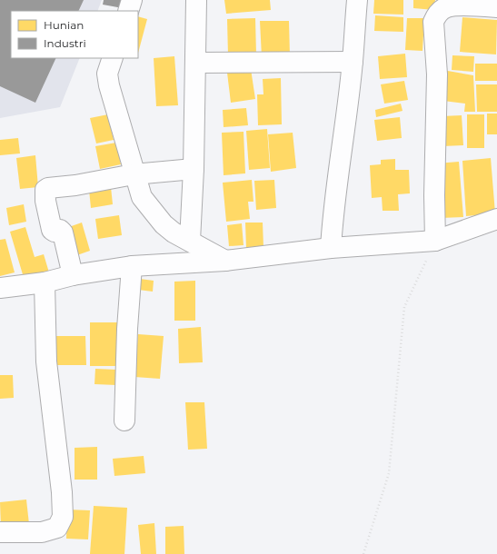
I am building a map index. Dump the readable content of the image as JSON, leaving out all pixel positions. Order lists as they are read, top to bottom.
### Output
{
  "legend": ["Hunian", "Industri"]
}
